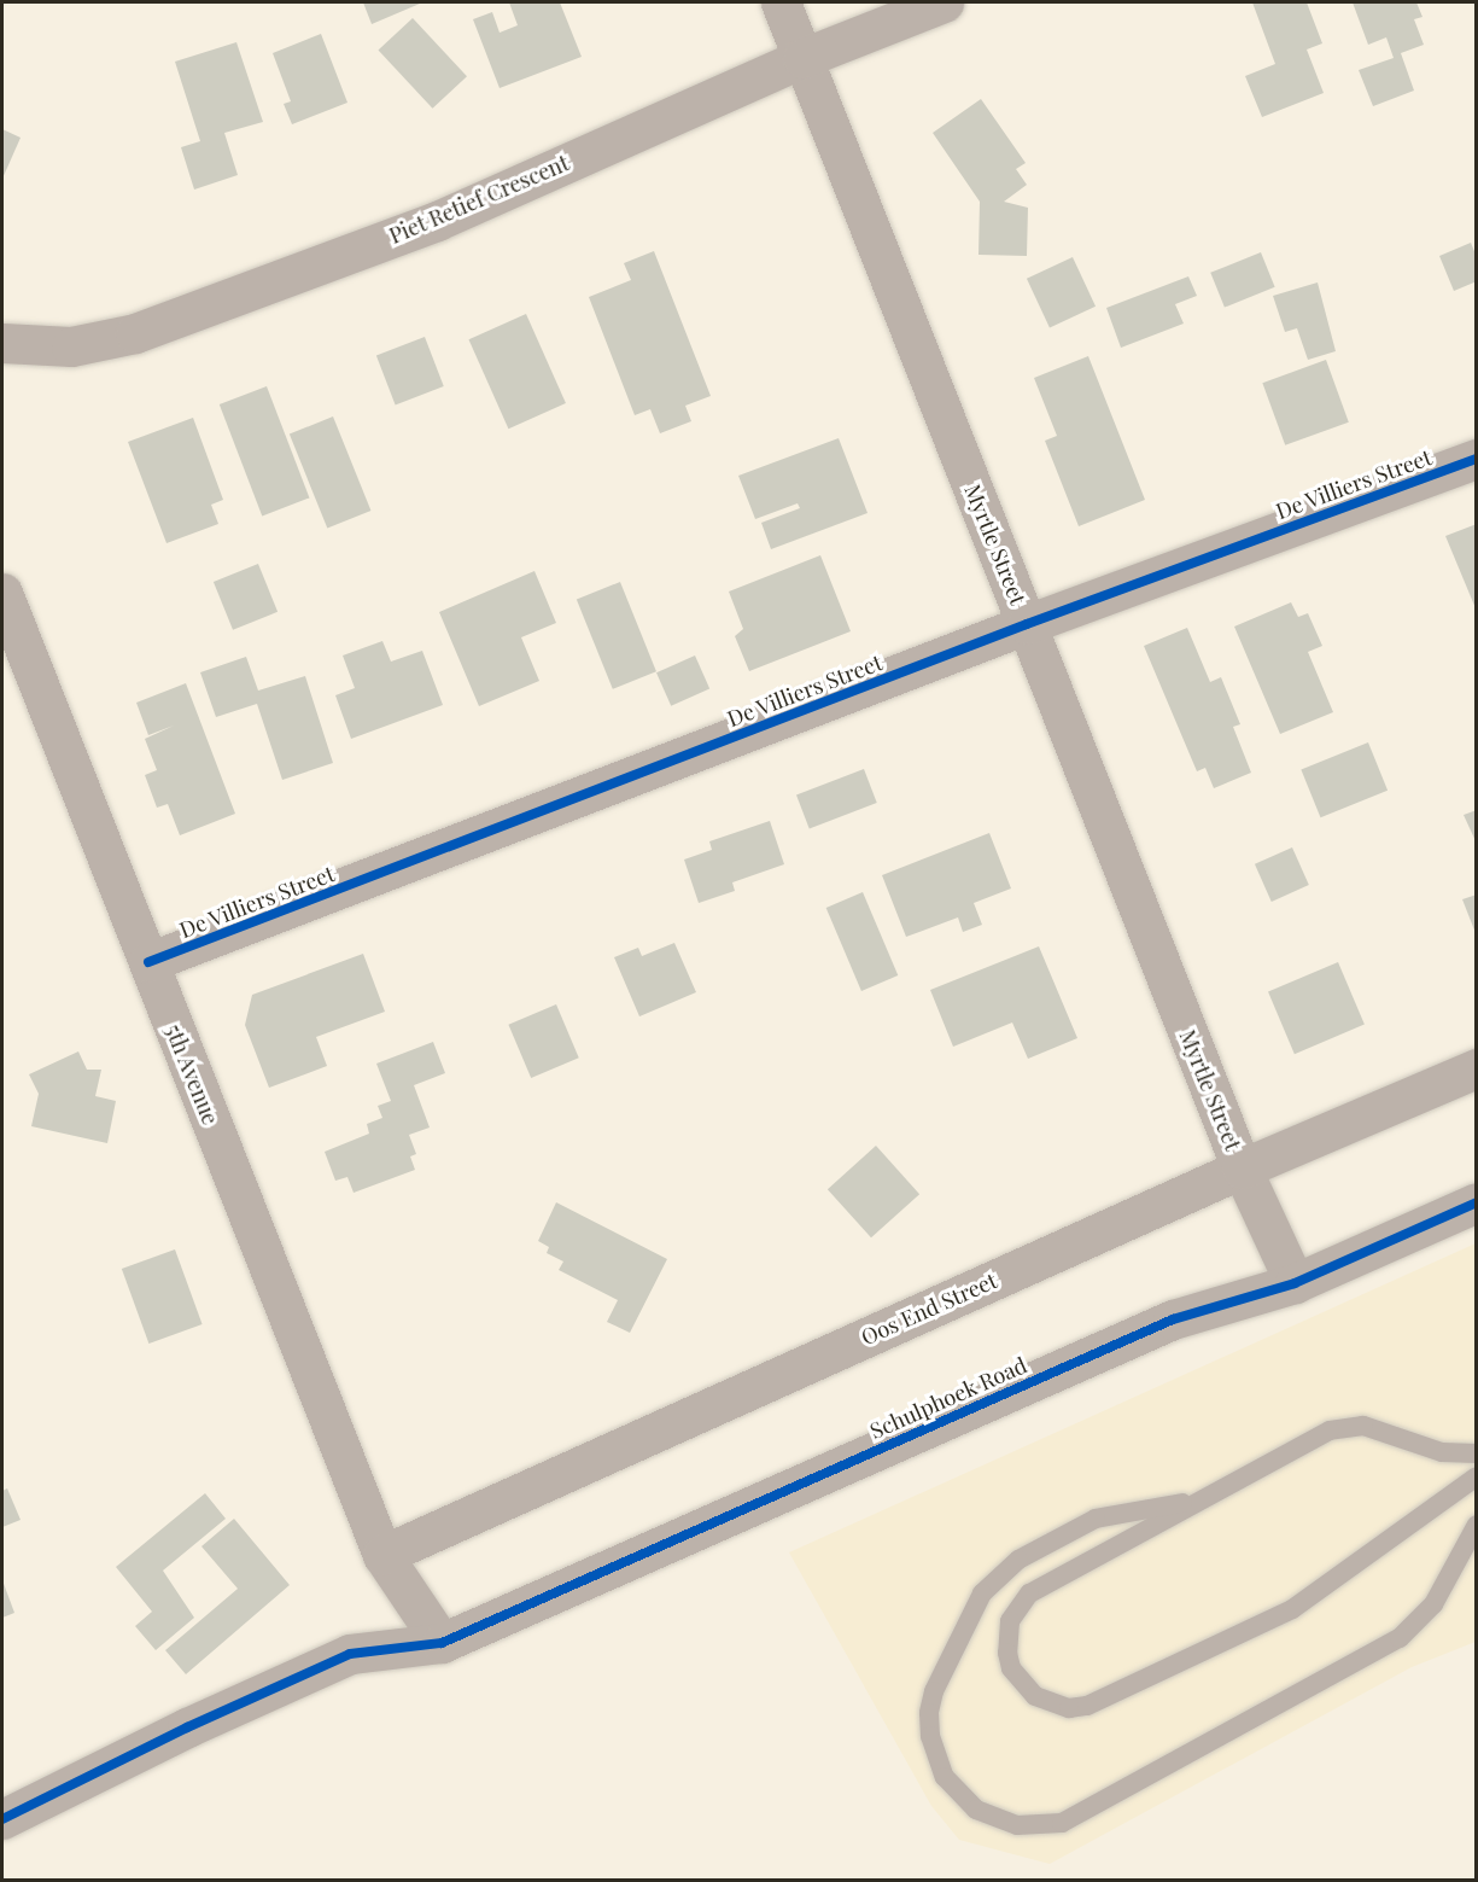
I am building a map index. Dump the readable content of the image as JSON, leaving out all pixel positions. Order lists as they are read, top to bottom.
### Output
{
  "streets": {
    "street": [
      "Piet Retief Crescent",
      "De Villiers Street",
      "Myrtle Street",
      "5th Avenue",
      "Oos End Street",
      "Schulphoek Road"
    ]
  },
  "crossings": [
    ["Piet Retief Crescent", "Myrtle Street"],
    ["De Villiers Street", "Myrtle Street"],
    ["De Villiers Street", "5th Avenue"],
    ["Myrtle Street", "Oos End Street"],
    ["Myrtle Street", "Schulphoek Road"],
    ["5th Avenue", "Oos End Street"],
    ["5th Avenue", "Schulphoek Road"]
  ]
}
